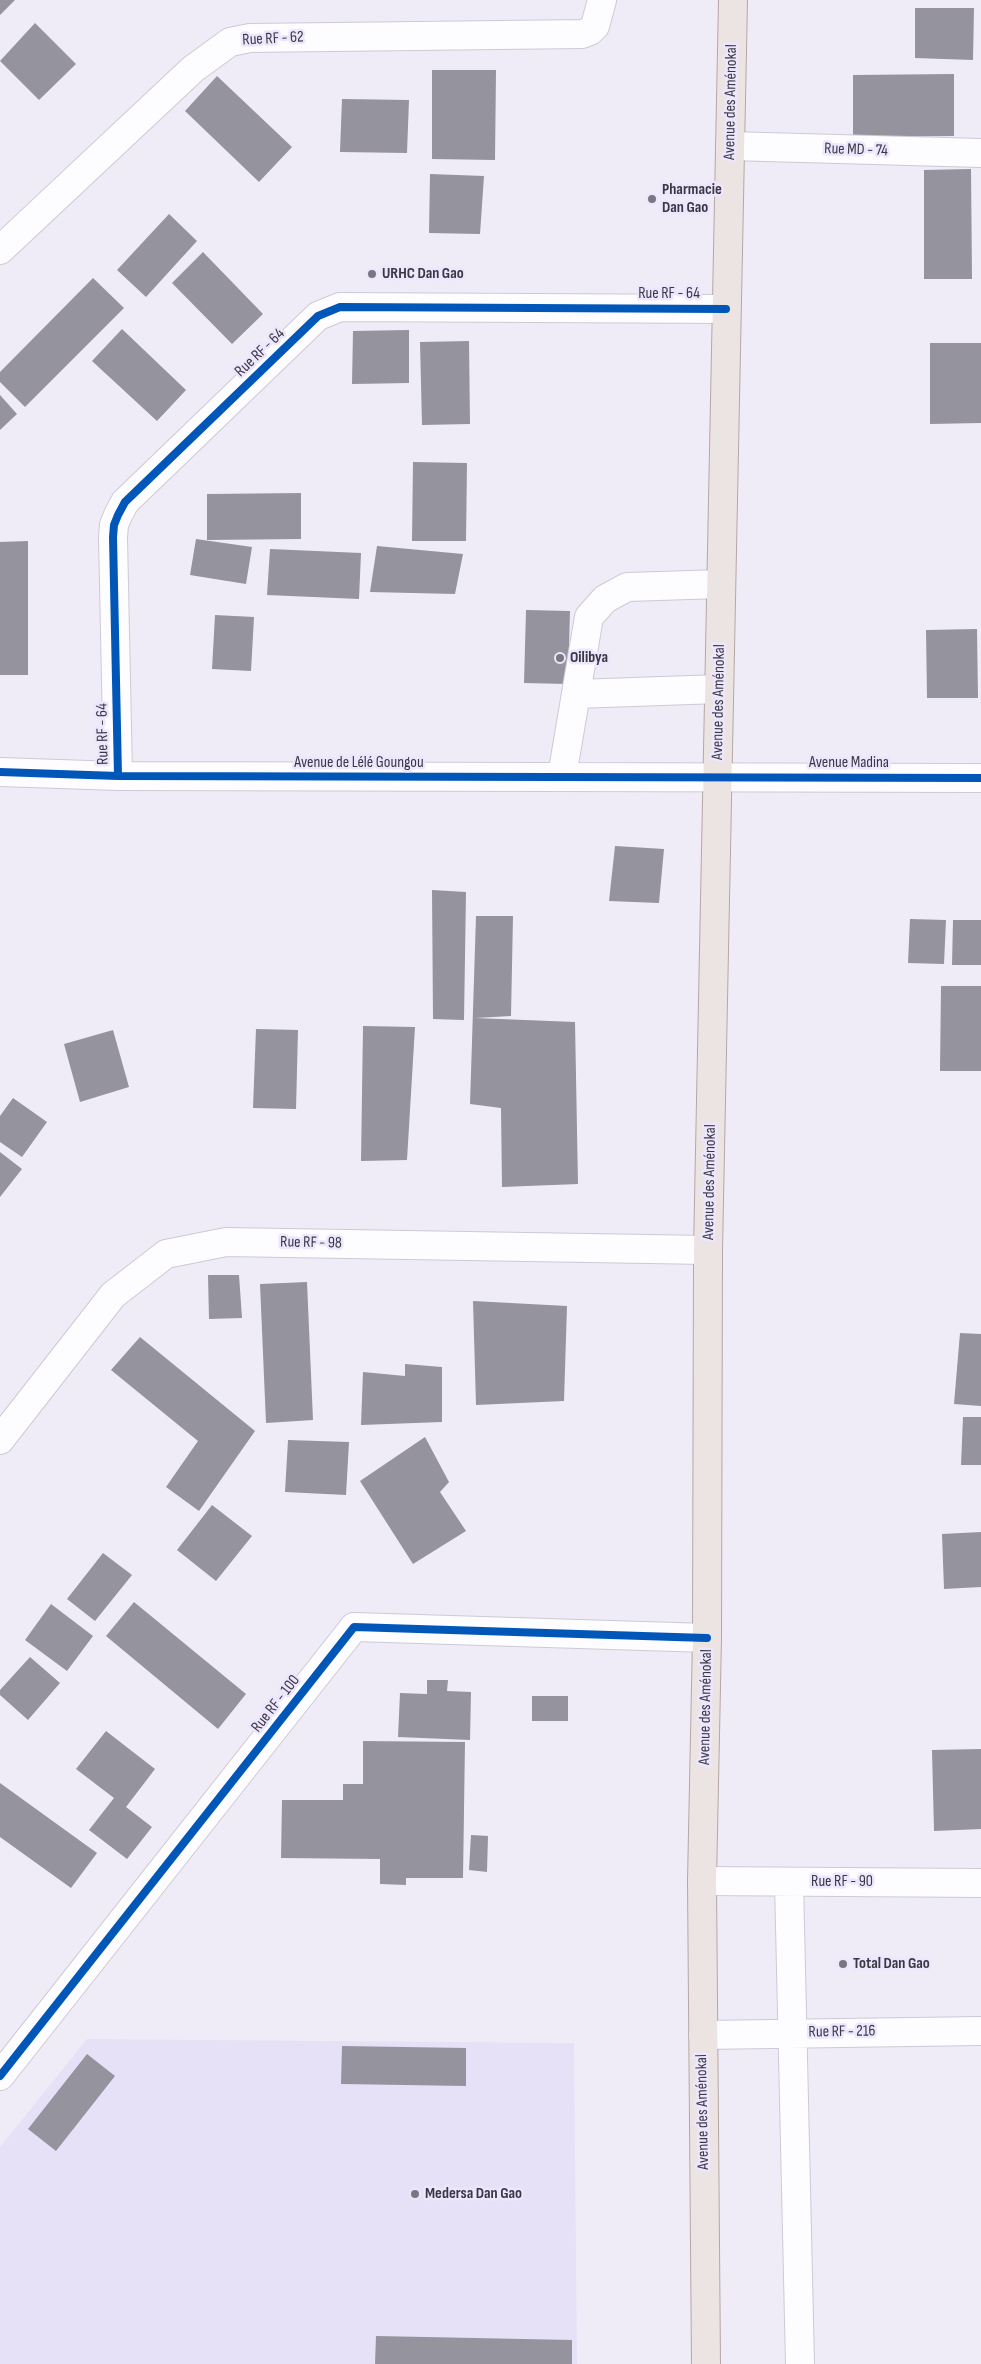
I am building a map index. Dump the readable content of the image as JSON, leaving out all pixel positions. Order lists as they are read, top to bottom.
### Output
{
  "streets": {
    "main road": ["Avenue des Aménokal"],
    "street": [
      "Rue RF - 62",
      "Rue MD - 74",
      "Rue RF - 64",
      "Avenue de Lélé Goungou",
      "Avenue Madina",
      "Rue RF - 98",
      "Rue RF - 100",
      "Rue RF - 90",
      "Rue RF - 216"
    ]
  },
  "crossings": [
    ["Avenue des Aménokal", "Rue MD - 74"],
    ["Avenue des Aménokal", "Rue RF - 64"],
    ["Avenue des Aménokal", "Avenue de Lélé Goungou"],
    ["Avenue des Aménokal", "Avenue Madina"],
    ["Avenue des Aménokal", "Rue RF - 98"],
    ["Avenue des Aménokal", "Rue RF - 100"],
    ["Avenue des Aménokal", "Rue RF - 90"],
    ["Avenue des Aménokal", "Rue RF - 216"],
    ["Rue RF - 64", "Avenue de Lélé Goungou"],
    ["Avenue de Lélé Goungou", "Avenue Madina"]
  ],
  "places": [
    "Pharmacie Dan Gao",
    "URHC Dan Gao",
    "Oilibya",
    "Total Dan Gao",
    "Medersa Dan Gao"
  ]
}
